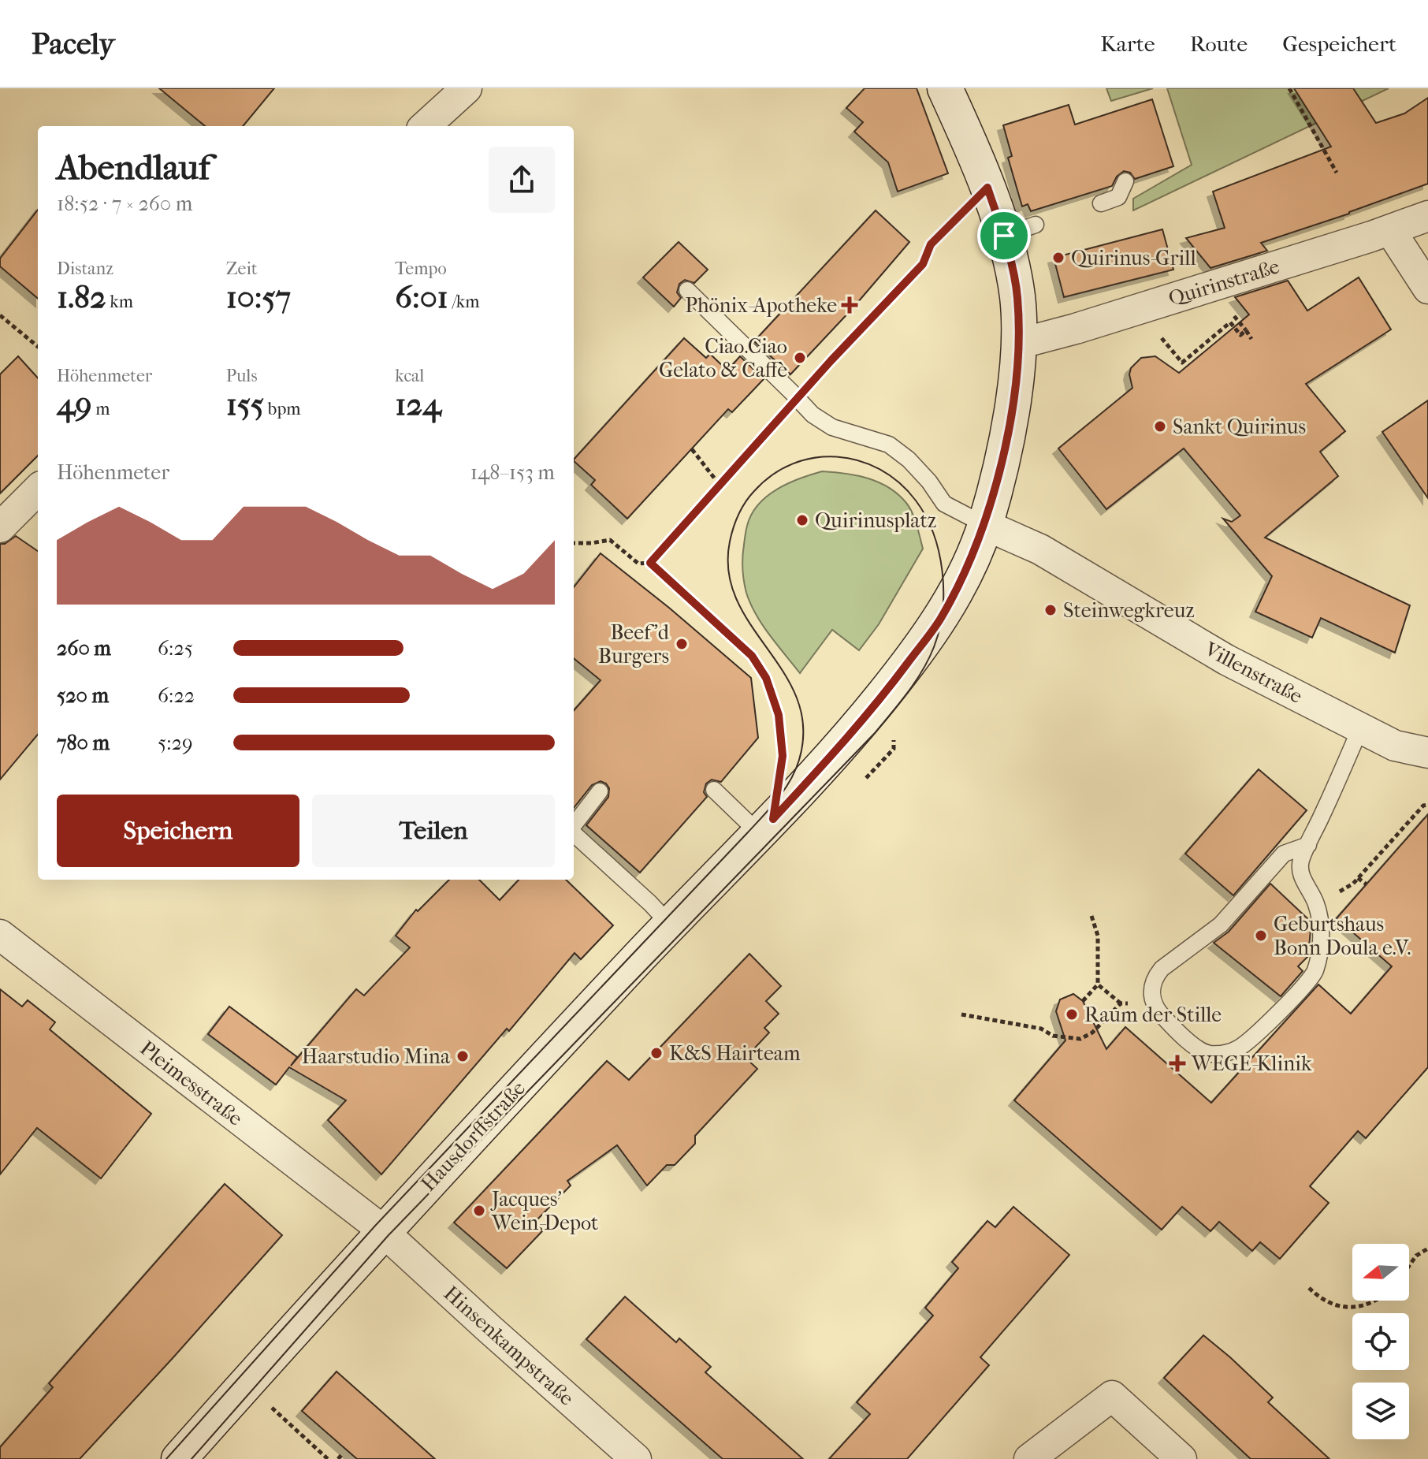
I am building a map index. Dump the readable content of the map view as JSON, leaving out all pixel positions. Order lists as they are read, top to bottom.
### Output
{
  "streets": {
    "main road": ["Hausdorffstraße"],
    "street": [
      "Quirinstraße",
      "Villenstraße",
      "Pleimesstraße",
      "Hinsenkampstraße"
    ]
  },
  "crossings": [
    ["Quirinstraße", "Hausdorffstraße"],
    ["Villenstraße", "Hausdorffstraße"],
    ["Pleimesstraße", "Hausdorffstraße"],
    ["Pleimesstraße", "Hinsenkampstraße"],
    ["Hausdorffstraße", "Hinsenkampstraße"]
  ],
  "places": {
    "other": [
      "Quirinus-Grill",
      "Ciao.Ciao Gelato & Caffè",
      "Sankt Quirinus",
      "Quirinusplatz",
      "Steinwegkreuz",
      "Beef'd Burgers",
      "Geburtshaus Bonn Doula e.V.",
      "Raum der Stille",
      "K&S Hairteam",
      "Haarstudio Mina",
      "Jacques' Wein-Depot"
    ],
    "health": ["Phönix-Apotheke", "WEGE-Klinik"]
  },
  "north": "left",
  "page": {
    "header": "Pacely",
    "nav": ["Karte", "Route", "Gespeichert"],
    "heading": ["Abendlauf", "18:52 · 7 × 260 m"],
    "stats": [
      ["Distanz", "1.82 km"],
      ["Zeit", "10:57"],
      ["Tempo", "6:01 /km"],
      ["Höhenmeter", "49 m"],
      ["Puls", "155 bpm"],
      ["kcal", "124"]
    ],
    "chart": ["Höhenmeter", "148–153 m"],
    "list": [
      {
        "name": "260 m",
        "note": "6:25"
      },
      {
        "name": "520 m",
        "note": "6:22"
      },
      {
        "name": "780 m",
        "note": "5:29"
      }
    ],
    "buttons": ["Speichern", "Teilen"]
  }
}
